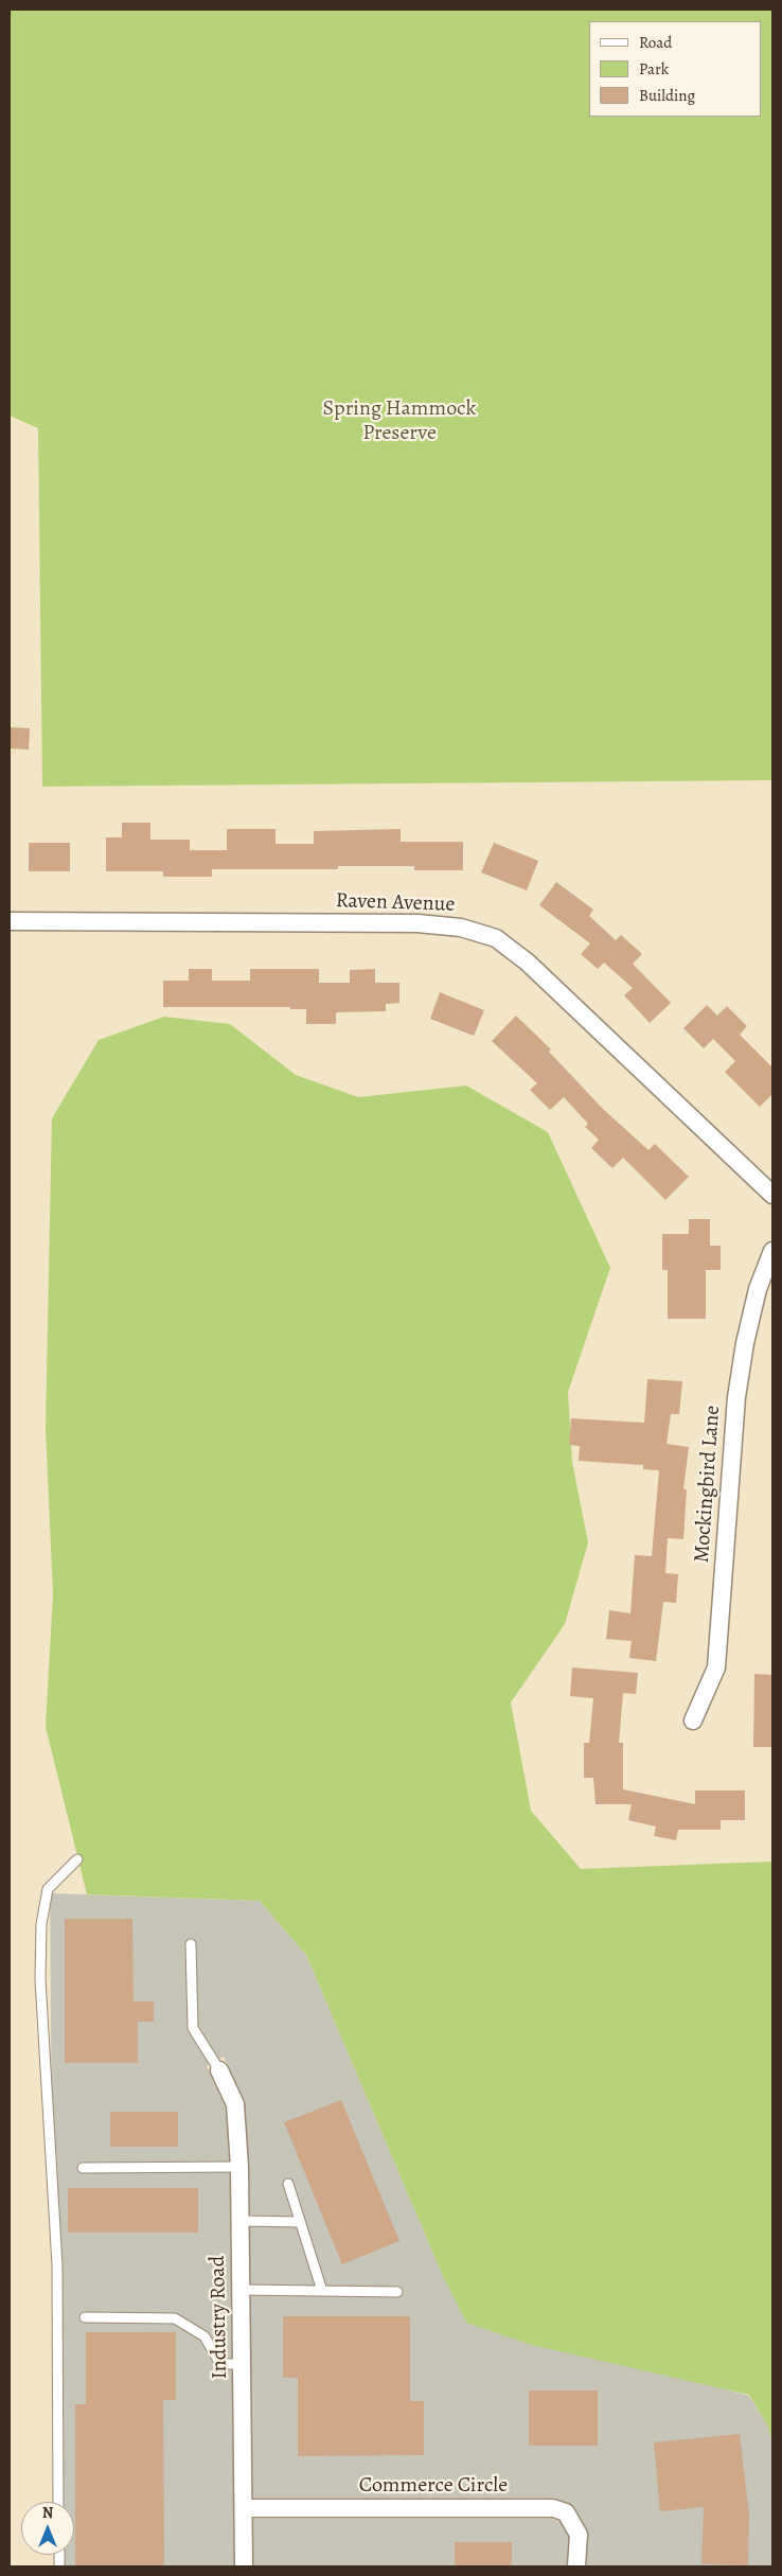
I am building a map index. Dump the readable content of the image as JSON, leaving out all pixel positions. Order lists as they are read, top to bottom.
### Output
{
  "streets": {
    "street": [
      "Raven Avenue",
      "Mockingbird Lane",
      "Industry Road",
      "Commerce Circle"
    ]
  },
  "crossings": [
    ["Industry Road", "Commerce Circle"]
  ],
  "parks": ["Spring Hammock Preserve"],
  "legend": ["Road", "Park", "Building"],
  "north": "top"
}
